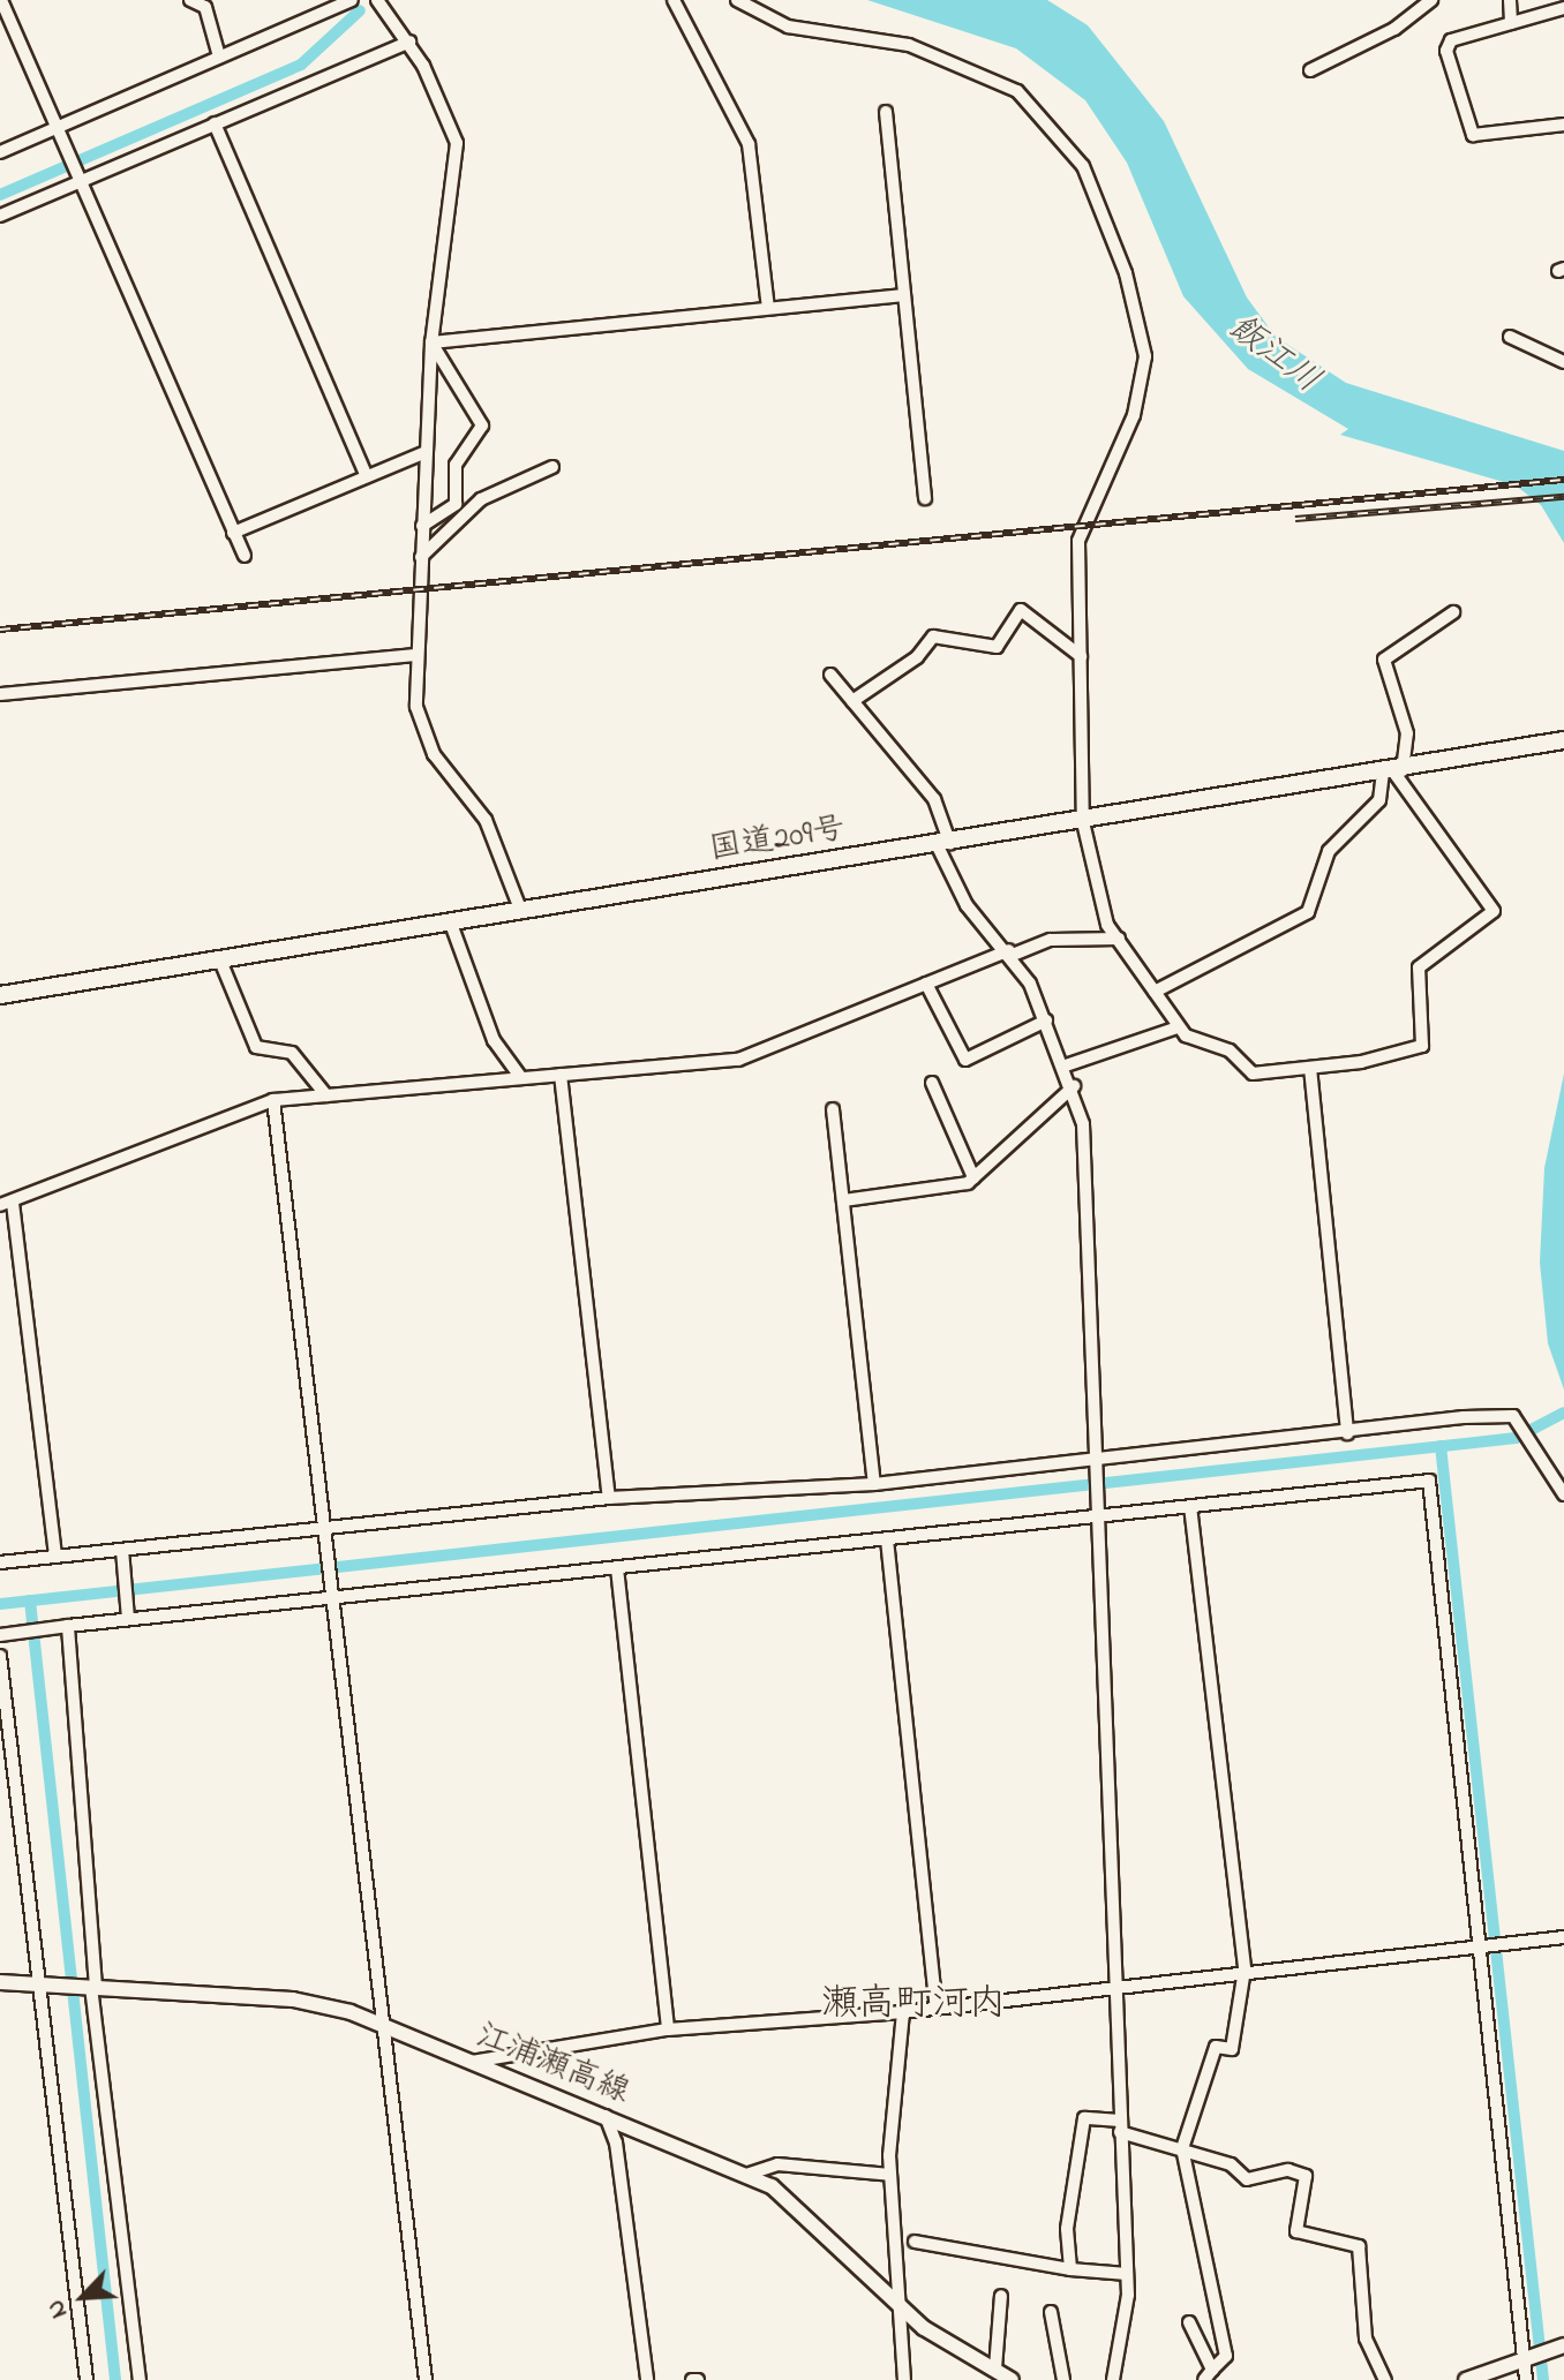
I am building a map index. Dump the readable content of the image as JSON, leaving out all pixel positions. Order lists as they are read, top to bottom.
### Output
{
  "streets": {
    "highway": ["国道209号"],
    "main road": ["江浦瀬高線"]
  },
  "districts": ["瀬高町河内"],
  "water": ["飯江川"],
  "north": "bottom left"
}
